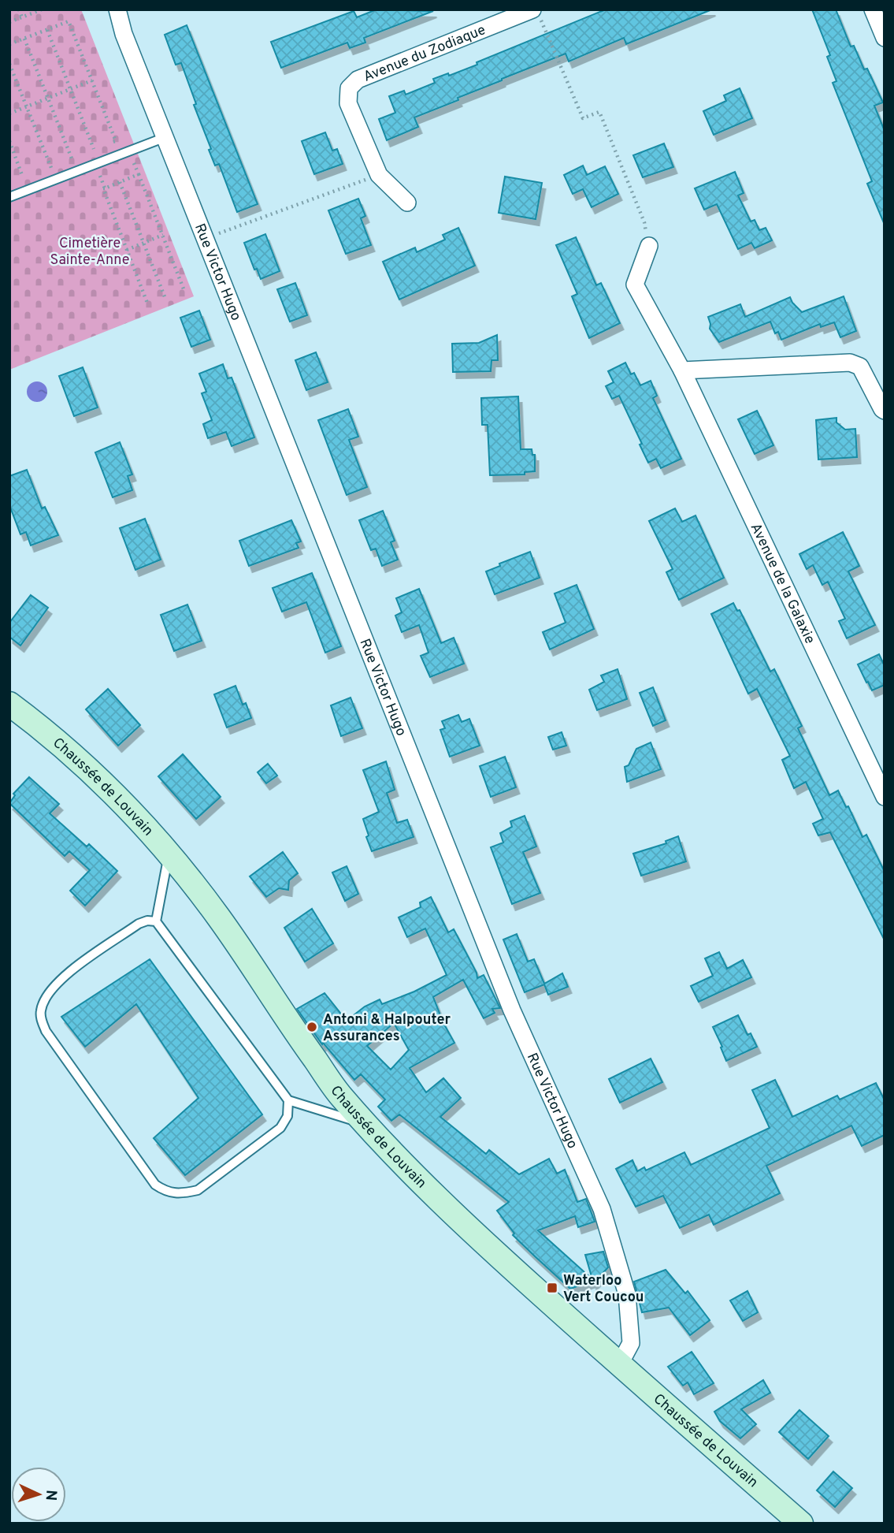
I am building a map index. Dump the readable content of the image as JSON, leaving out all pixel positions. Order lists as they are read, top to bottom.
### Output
{
  "streets": {
    "main road": ["Chaussée de Louvain"],
    "street": ["Avenue du Zodiaque", "Rue Victor Hugo", "Avenue de la Galaxie"]
  },
  "crossings": [
    ["Rue Victor Hugo", "Chaussée de Louvain"]
  ],
  "parks": ["Cimetière Sainte-Anne"],
  "places": {
    "other": ["Antoni & Halpouter Assurances"],
    "transit": ["Waterloo Vert Coucou"]
  },
  "north": "right"
}
